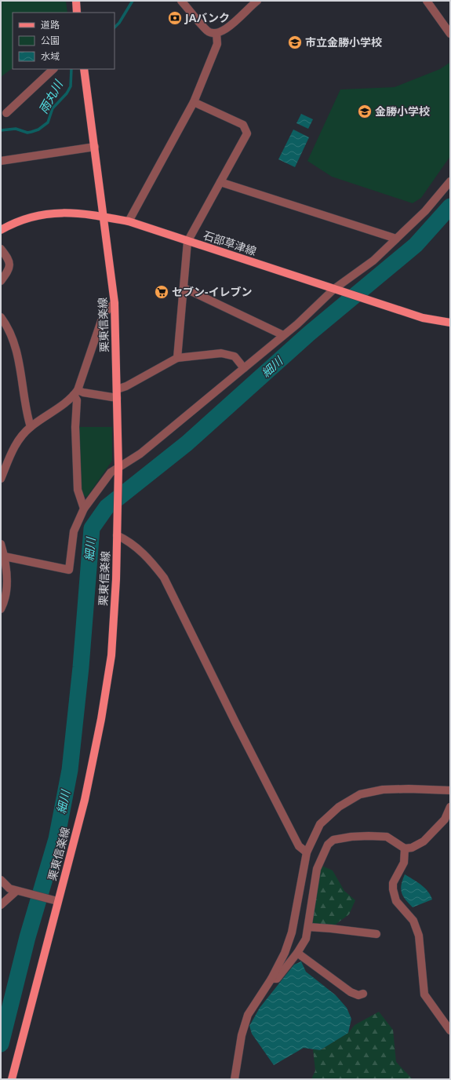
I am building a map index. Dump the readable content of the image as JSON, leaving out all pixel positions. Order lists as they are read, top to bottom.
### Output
{
  "streets": {
    "main road": ["石部草津線", "栗東信楽線"]
  },
  "crossings": [
    ["石部草津線", "栗東信楽線"]
  ],
  "water": ["雨丸川", "細川"],
  "places": {
    "bank": ["JAバンク"],
    "school or university": ["市立金勝小学校", "金勝小学校"],
    "supermarket": ["セブン-イレブン"]
  },
  "legend": ["道路", "公園", "水域"]
}
